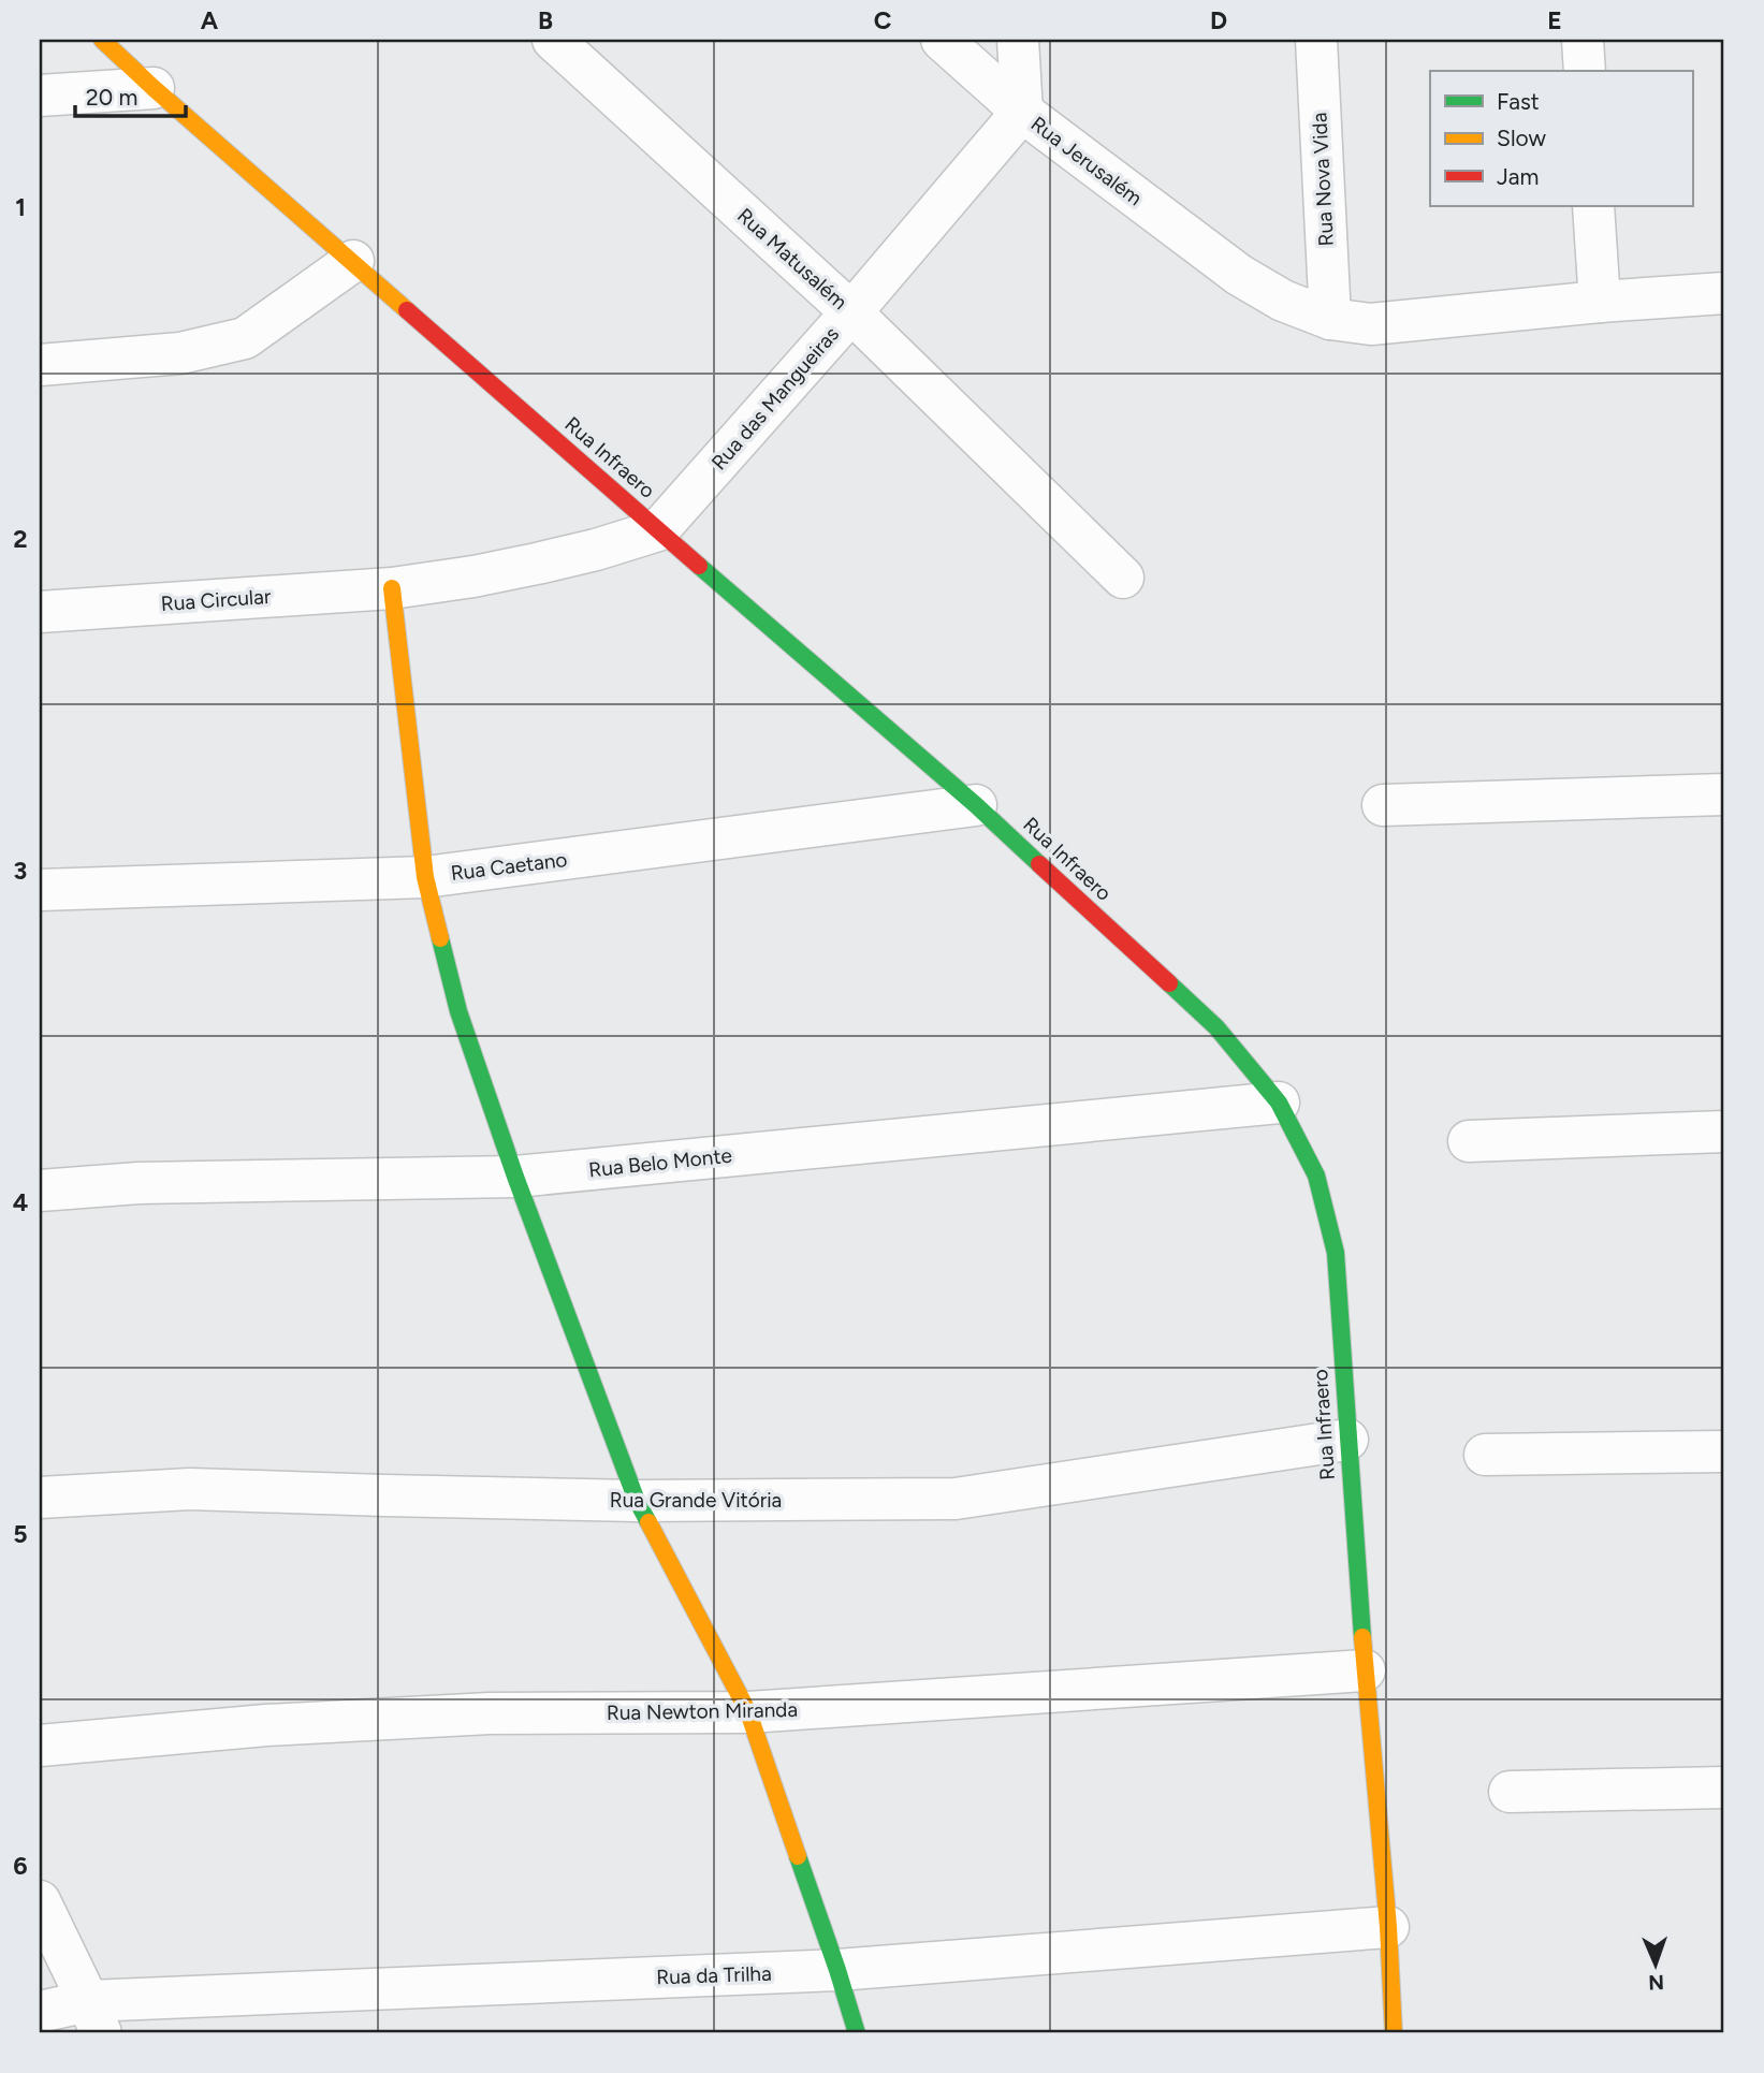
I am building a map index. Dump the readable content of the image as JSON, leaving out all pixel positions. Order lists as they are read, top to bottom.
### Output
{
  "streets": {
    "street": [
      "Rua Jerusalém",
      "Rua Nova Vida",
      "Rua Matusalém",
      "Rua das Mangueiras",
      "Rua Infraero",
      "Rua Circular",
      "Rua Caetano",
      "Rua Belo Monte",
      "Rua Grande Vitória",
      "Rua Newton Miranda",
      "Rua da Trilha"
    ]
  },
  "crossings": [
    ["Rua Jerusalém", "Rua Nova Vida"],
    ["Rua Jerusalém", "Rua das Mangueiras"],
    ["Rua Matusalém", "Rua das Mangueiras"],
    ["Rua das Mangueiras", "Rua Infraero"],
    ["Rua Infraero", "Rua Caetano"],
    ["Rua Infraero", "Rua Belo Monte"],
    ["Rua Infraero", "Rua Grande Vitória"],
    ["Rua Infraero", "Rua Newton Miranda"],
    ["Rua Infraero", "Rua da Trilha"]
  ],
  "legend": ["Fast", "Slow", "Jam"],
  "scale_bar": "20 m",
  "north": "bottom",
  "grid": {
    "columns": [
      "A",
      "B",
      "C",
      "D",
      "E"
    ],
    "rows": [
      "1",
      "2",
      "3",
      "4",
      "5",
      "6"
    ]
  }
}
